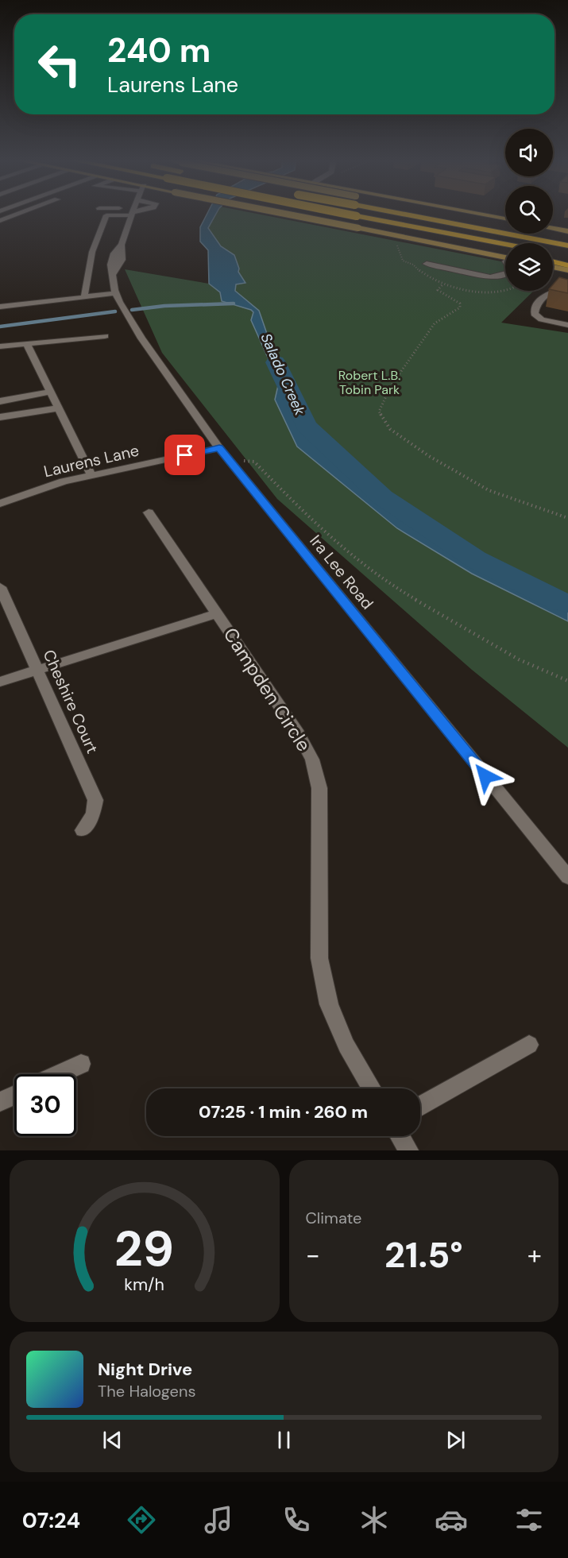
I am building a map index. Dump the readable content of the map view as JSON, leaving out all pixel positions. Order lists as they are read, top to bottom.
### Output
{
  "streets": {
    "street": [
      "Laurens Lane",
      "Ira Lee Road",
      "Campden Circle",
      "Cheshire Court"
    ]
  },
  "crossings": [
    ["Laurens Lane", "Ira Lee Road"],
    ["Campden Circle", "Cheshire Court"]
  ],
  "water": ["Salado Creek"],
  "parks": ["Robert L.B. Tobin Park"],
  "page": {
    "turn": ["240 m", "Laurens Lane"],
    "limit": "30",
    "trip": "07:25 · 1 min · 260 m",
    "tile": "Climate",
    "heat": ["−", "21.5°", "+"],
    "song": ["Night Drive", "The Halogens"],
    "tabs": "07:24",
    "gauge": ["29", "km/h"]
  }
}
